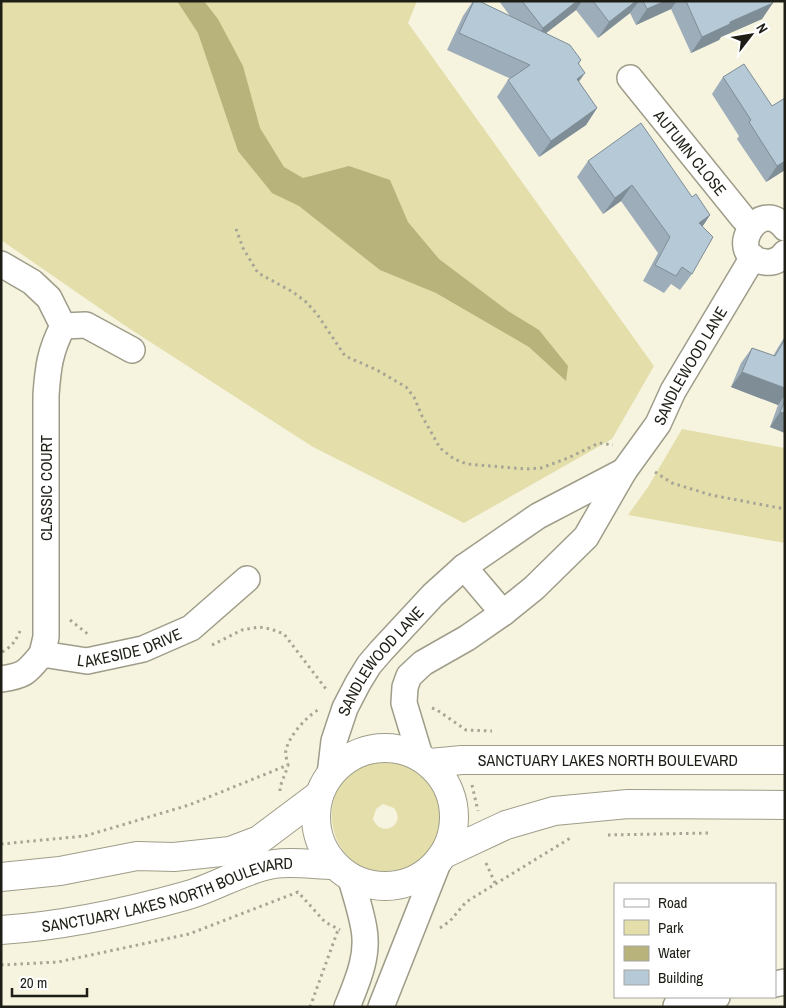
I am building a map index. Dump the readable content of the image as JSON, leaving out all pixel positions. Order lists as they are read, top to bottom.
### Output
{
  "streets": {
    "street": [
      "AUTUMN CLOSE",
      "SANDLEWOOD LANE",
      "CLASSIC COURT",
      "LAKESIDE DRIVE",
      "SANCTUARY LAKES NORTH BOULEVARD"
    ]
  },
  "crossings": [
    ["SANDLEWOOD LANE", "SANCTUARY LAKES NORTH BOULEVARD"],
    ["CLASSIC COURT", "LAKESIDE DRIVE"]
  ],
  "legend": [
    "Road",
    "Park",
    "Water",
    "Building"
  ],
  "scale_bar": "20 m",
  "north": "top right"
}
